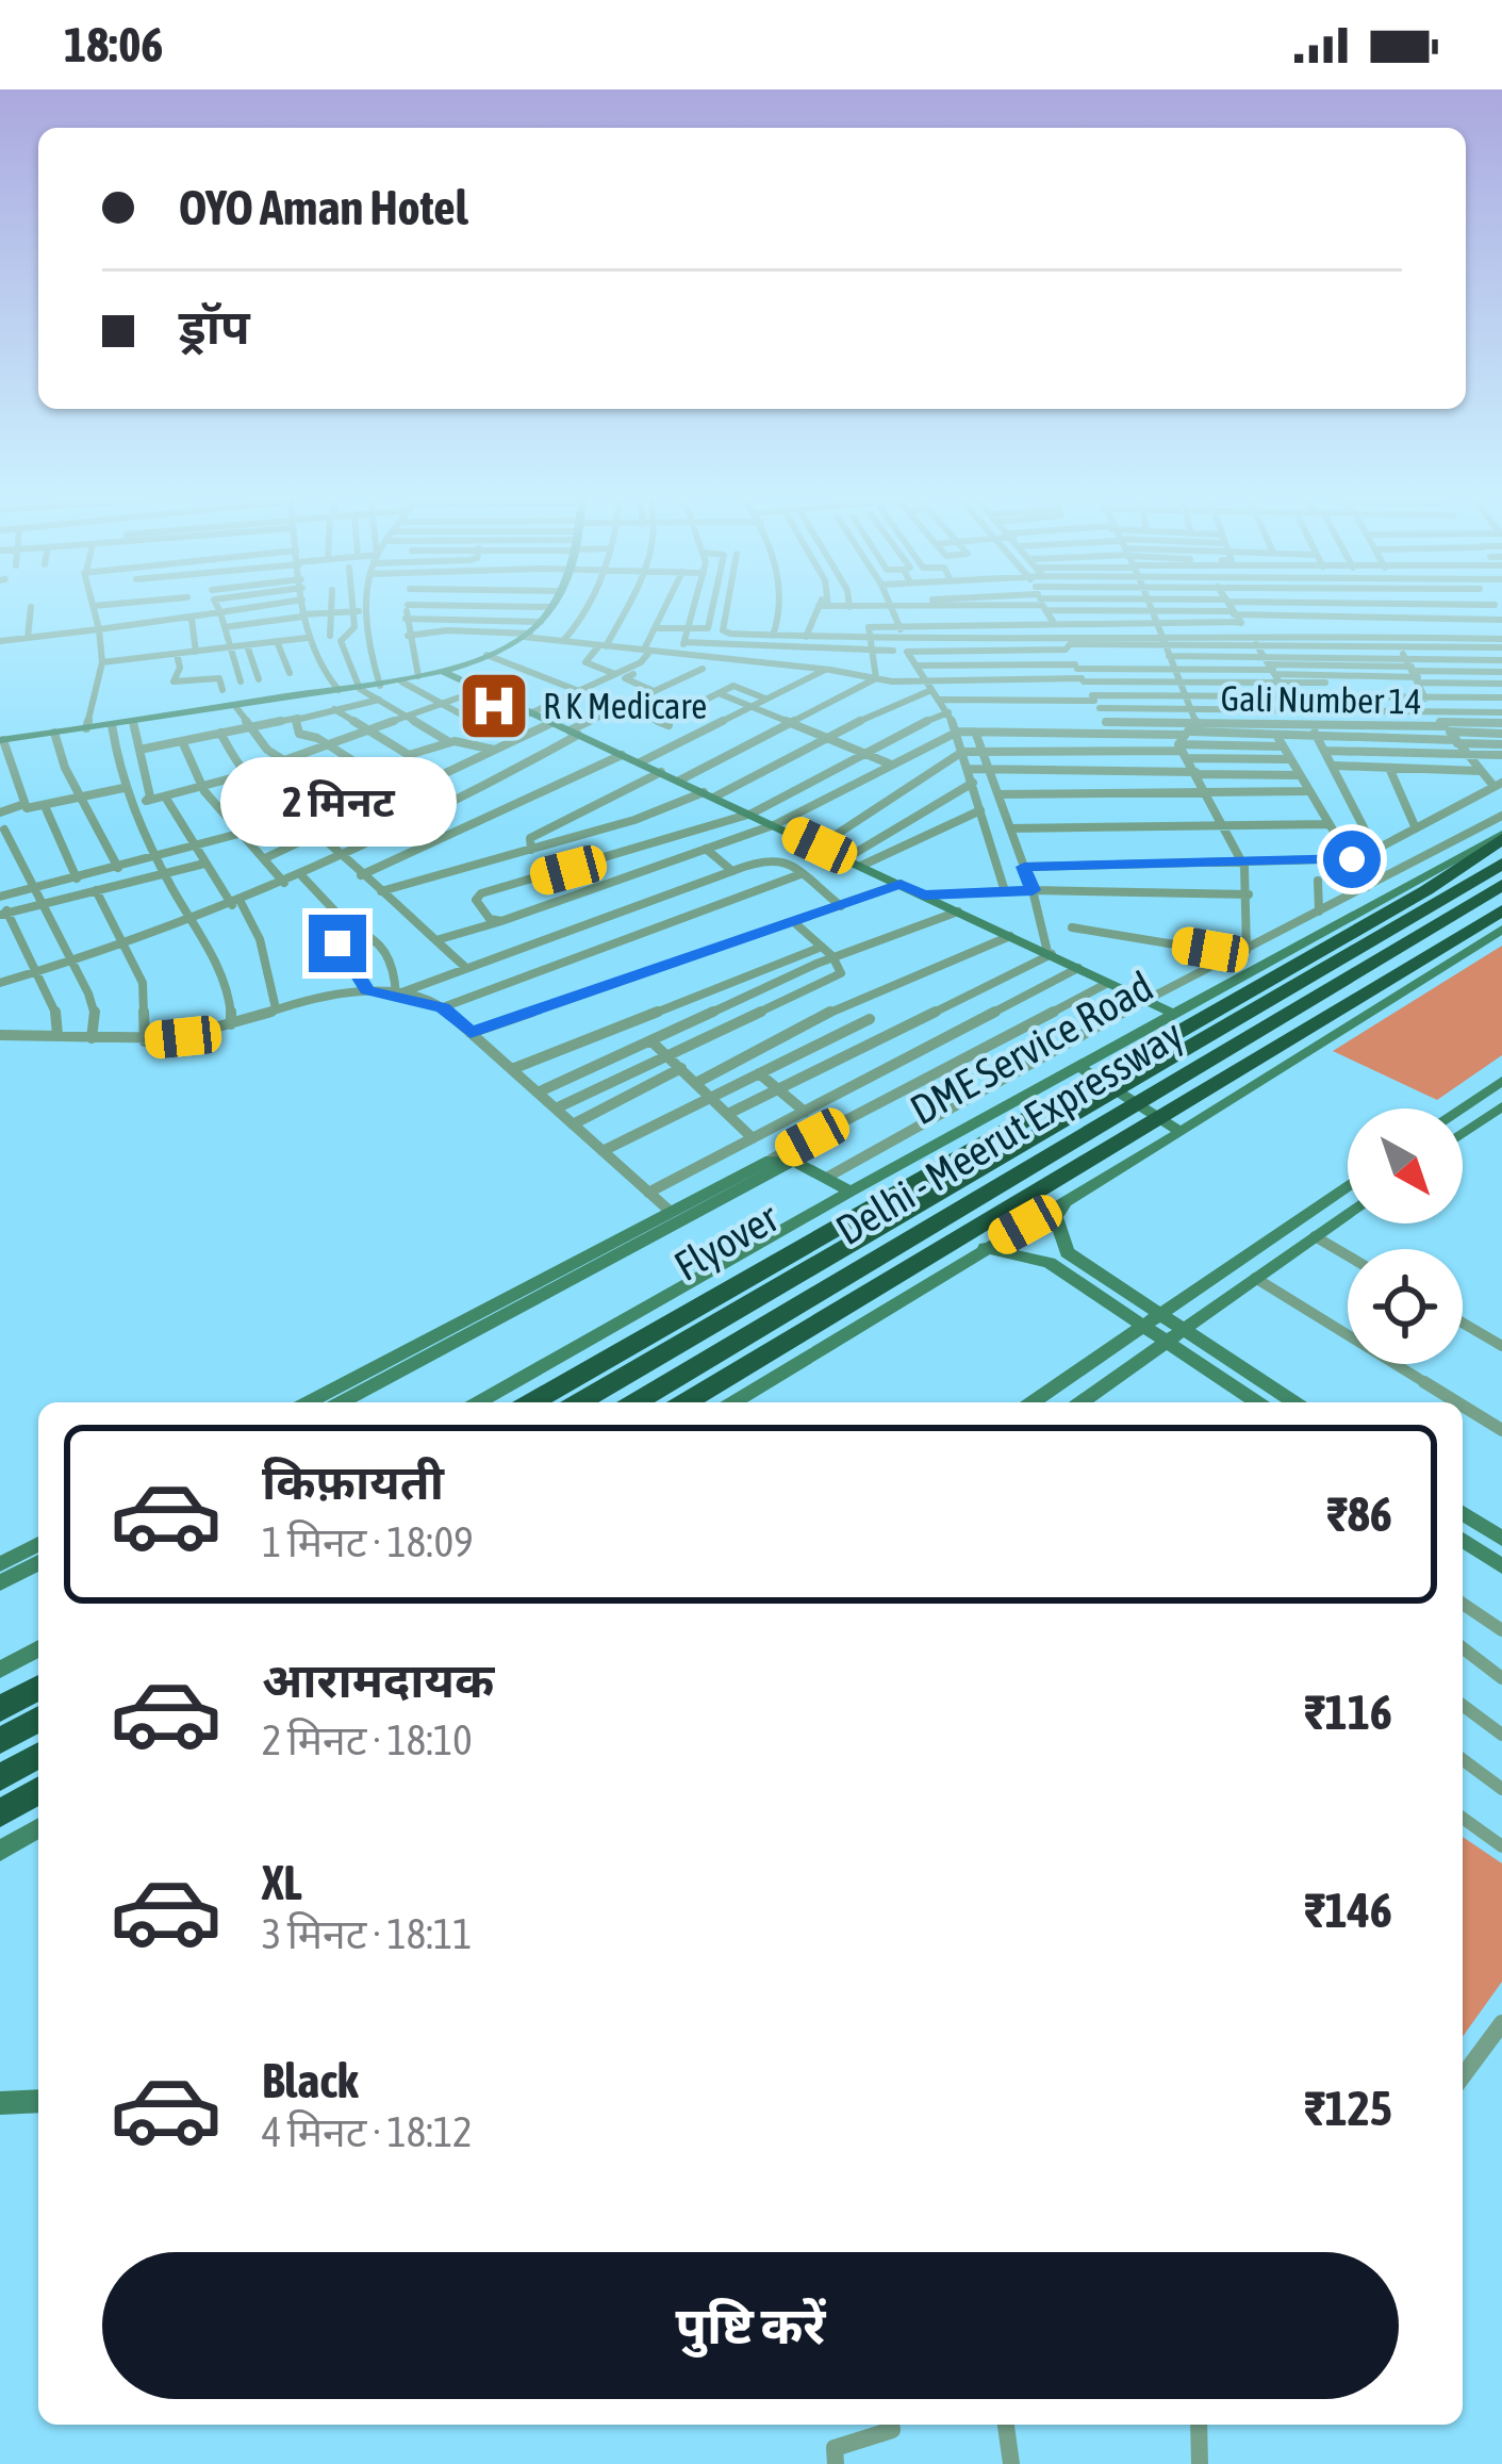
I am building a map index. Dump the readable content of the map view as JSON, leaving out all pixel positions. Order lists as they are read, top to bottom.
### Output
{
  "streets": {
    "highway": ["Delhi - Meerut Expressway", "Flyover"],
    "street": ["Gali Number 14", "DME Service Road"]
  },
  "crossings": [
    ["DME Service Road", "Flyover"]
  ],
  "places": {
    "hospital": ["R K Medicare"]
  },
  "north": "bottom right",
  "page": {
    "status": "18:06",
    "banner": ["OYO Aman Hotel", "ड्रॉप"],
    "bubble": "2 मिनट",
    "list": [
      {
        "name": "किफ़ायती",
        "note": "1 मिनट · 18:09",
        "value": "₹86"
      },
      {
        "name": "आरामदायक",
        "note": "2 मिनट · 18:10",
        "value": "₹116"
      },
      {
        "name": "XL",
        "note": "3 मिनट · 18:11",
        "value": "₹146"
      },
      {
        "name": "Black",
        "note": "4 मिनट · 18:12",
        "value": "₹125"
      }
    ],
    "buttons": "पुष्टि करें"
  }
}
